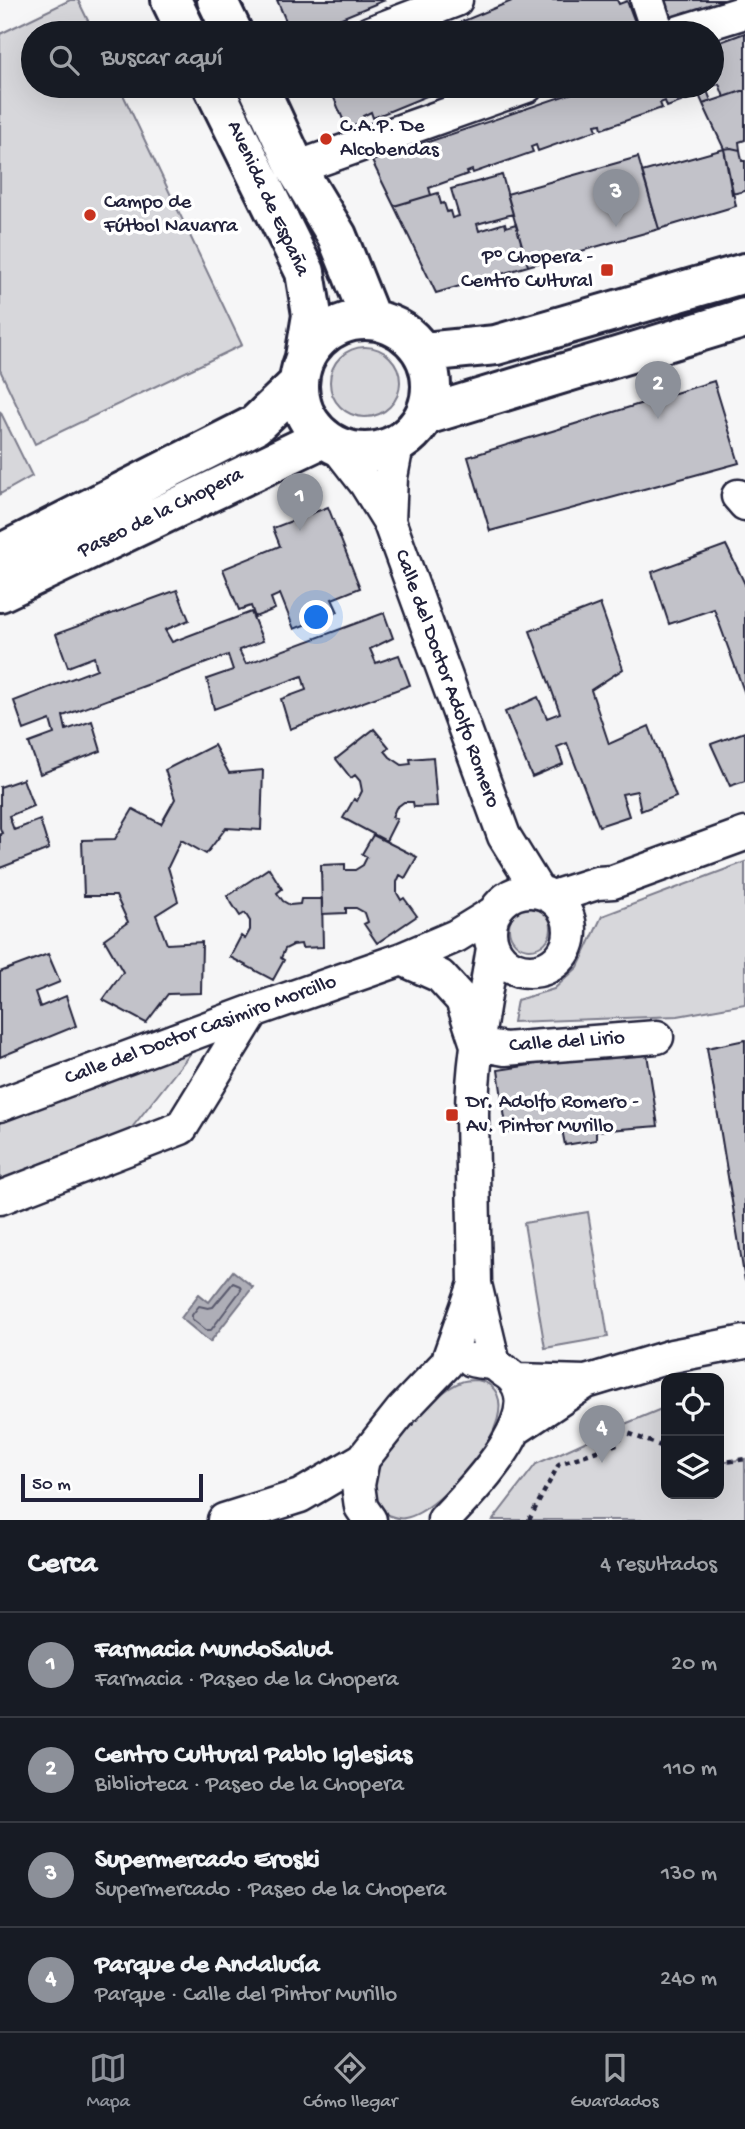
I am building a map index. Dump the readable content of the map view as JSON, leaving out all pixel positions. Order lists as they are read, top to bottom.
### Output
{
  "streets": {
    "main road": ["Avenida de España", "Paseo de la Chopera"],
    "street": ["Calle del Doctor Adolfo Romero", "Calle del Doctor Casimiro Morcillo", "Calle del Lirio"]
  },
  "crossings": [
    ["Avenida de España", "Paseo de la Chopera"],
    ["Calle del Doctor Adolfo Romero", "Calle del Doctor Casimiro Morcillo"]
  ],
  "places": {
    "other": ["C.A.P. De Alcobendas", "Campo de Fútbol Navarra"],
    "transit": ["Pº Chopera - Centro Cultural", "Dr. Adolfo Romero - Av. Pintor Murillo"]
  },
  "scale_bar": "50 m",
  "page": {
    "search": "Buscar aquí",
    "pins": [
      "3",
      "2",
      "1",
      "4"
    ],
    "scale": "50 m",
    "heading": ["Cerca", "4 resultados"],
    "list": [
      {
        "mark": "1",
        "name": "Farmacia MundoSalud",
        "note": "Farmacia · Paseo de la Chopera",
        "value": "20 m"
      },
      {
        "mark": "2",
        "name": "Centro Cultural Pablo Iglesias",
        "note": "Biblioteca · Paseo de la Chopera",
        "value": "110 m"
      },
      {
        "mark": "3",
        "name": "Supermercado Eroski",
        "note": "Supermercado · Paseo de la Chopera",
        "value": "130 m"
      },
      {
        "mark": "4",
        "name": "Parque de Andalucía",
        "note": "Parque · Calle del Pintor Murillo",
        "value": "240 m"
      }
    ],
    "nav": ["Mapa", "Cómo llegar", "Guardados"]
  }
}
